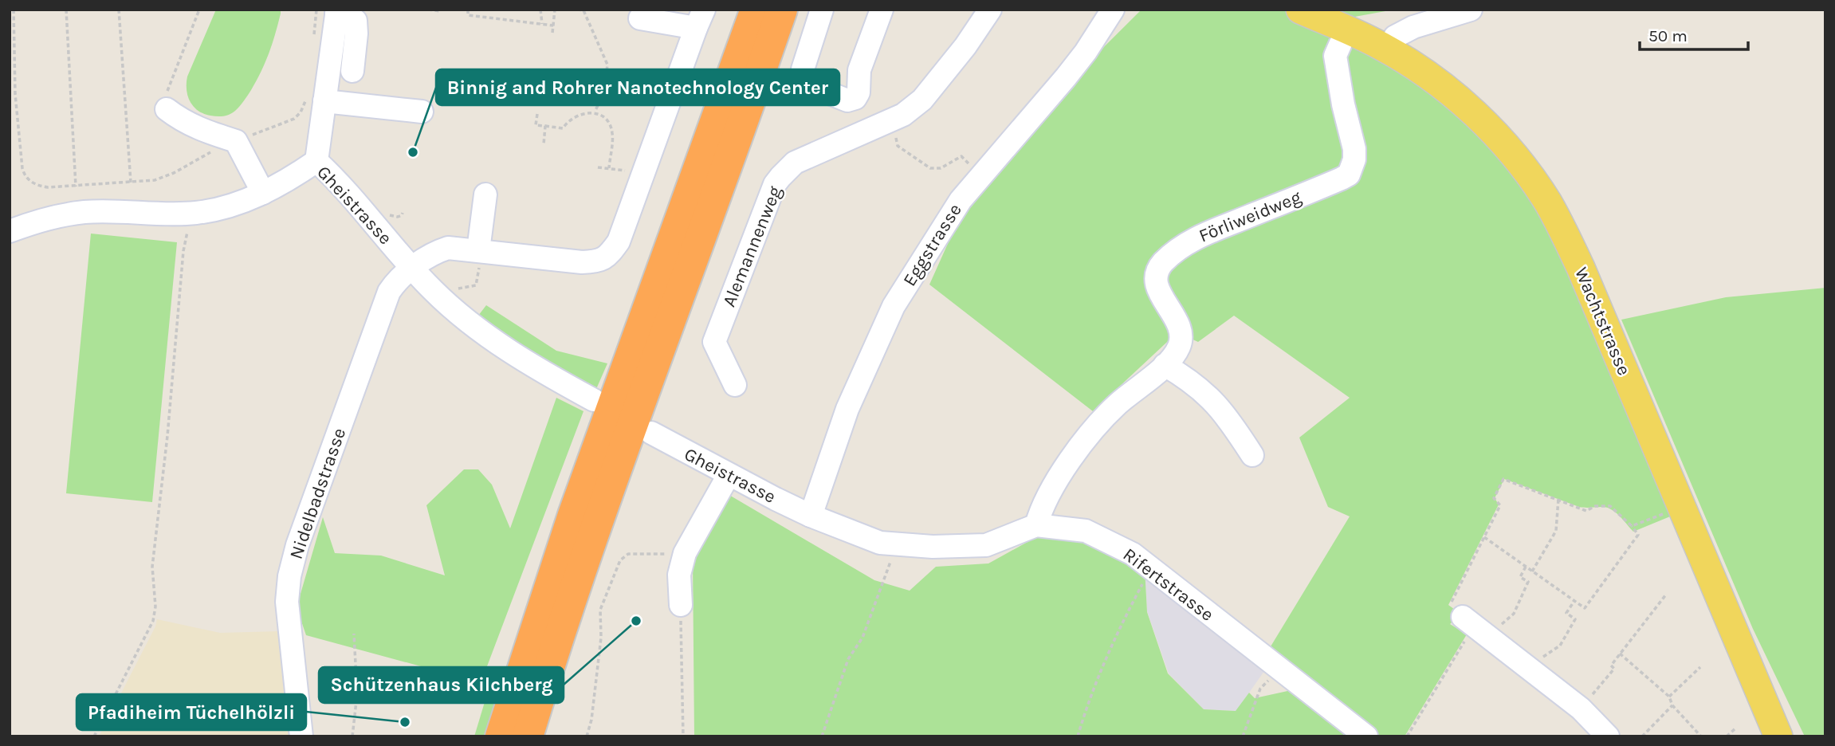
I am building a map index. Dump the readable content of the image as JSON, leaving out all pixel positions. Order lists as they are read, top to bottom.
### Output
{
  "streets": {
    "main road": ["Wachtstrasse"],
    "street": [
      "Gheistrasse",
      "Förliweidweg",
      "Eggstrasse",
      "Alemannenweg",
      "Nidelbadstrasse",
      "Rifertstrasse"
    ]
  },
  "crossings": [
    ["Gheistrasse", "Eggstrasse"],
    ["Gheistrasse", "Nidelbadstrasse"],
    ["Gheistrasse", "Rifertstrasse"],
    ["Förliweidweg", "Wachtstrasse"],
    ["Förliweidweg", "Rifertstrasse"],
    ["Eggstrasse", "Rifertstrasse"]
  ],
  "places": ["Binnig and Rohrer Nanotechnology Center", "Schützenhaus Kilchberg", "Pfadiheim Tüchelhölzli"],
  "scale_bar": "50 m"
}
